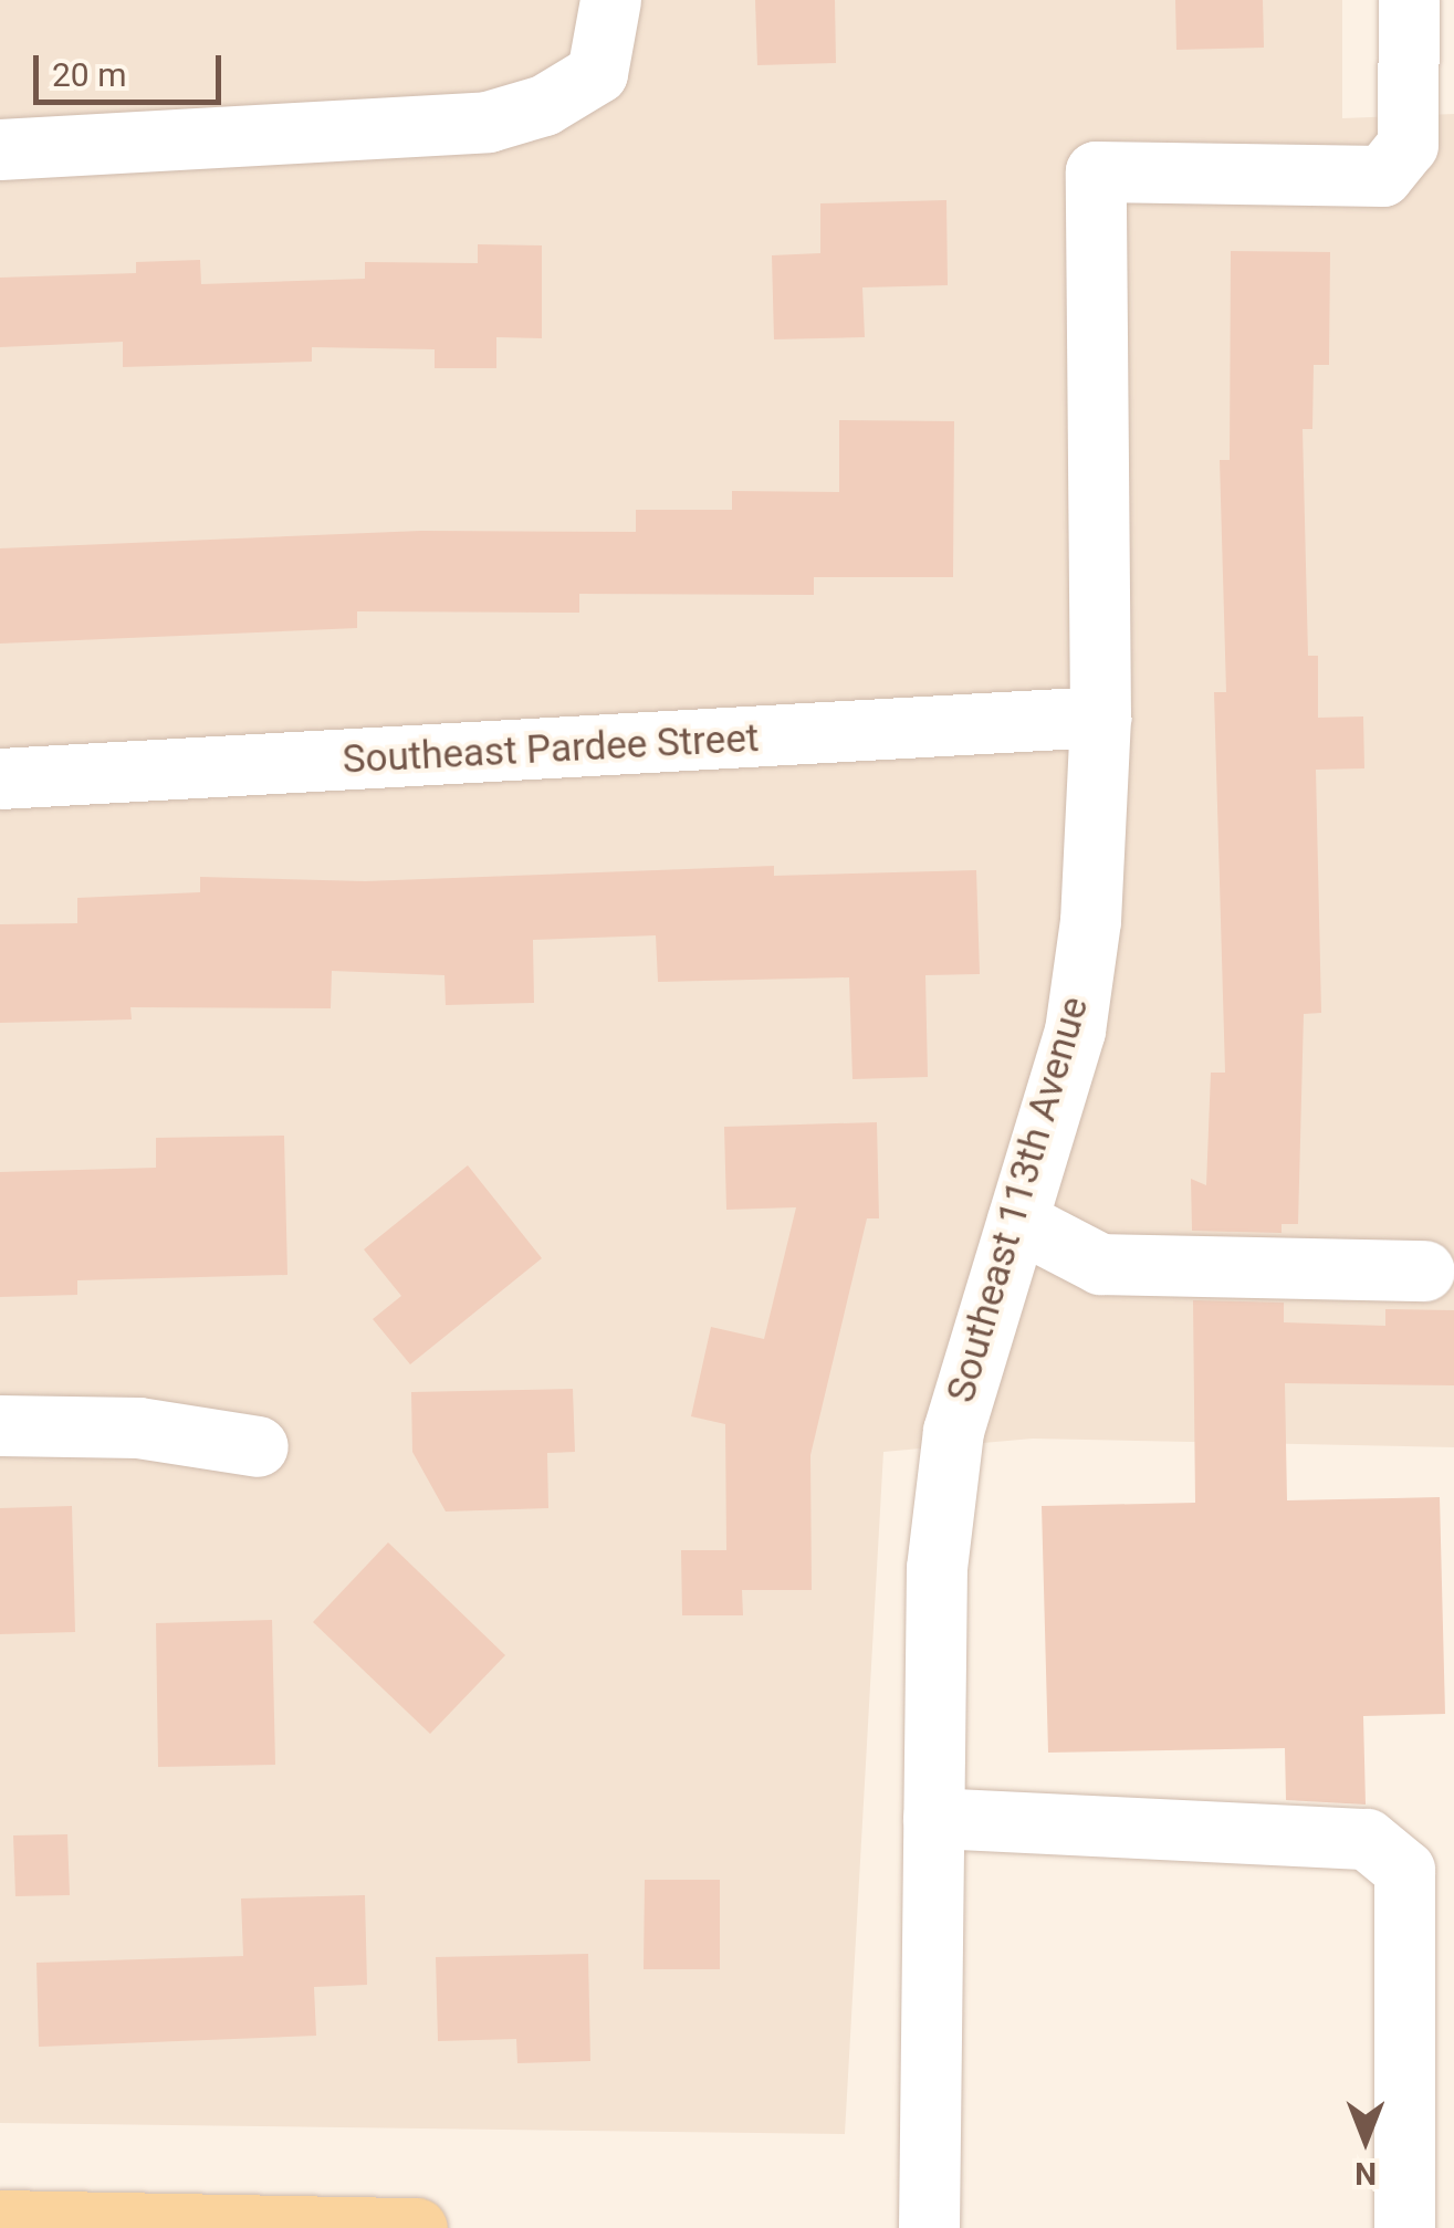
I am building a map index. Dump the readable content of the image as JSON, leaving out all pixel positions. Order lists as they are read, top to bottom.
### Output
{
  "streets": {
    "street": ["Southeast Pardee Street", "Southeast 113th Avenue"]
  },
  "crossings": [
    ["Southeast Pardee Street", "Southeast 113th Avenue"]
  ],
  "scale_bar": "20 m",
  "north": "bottom"
}
